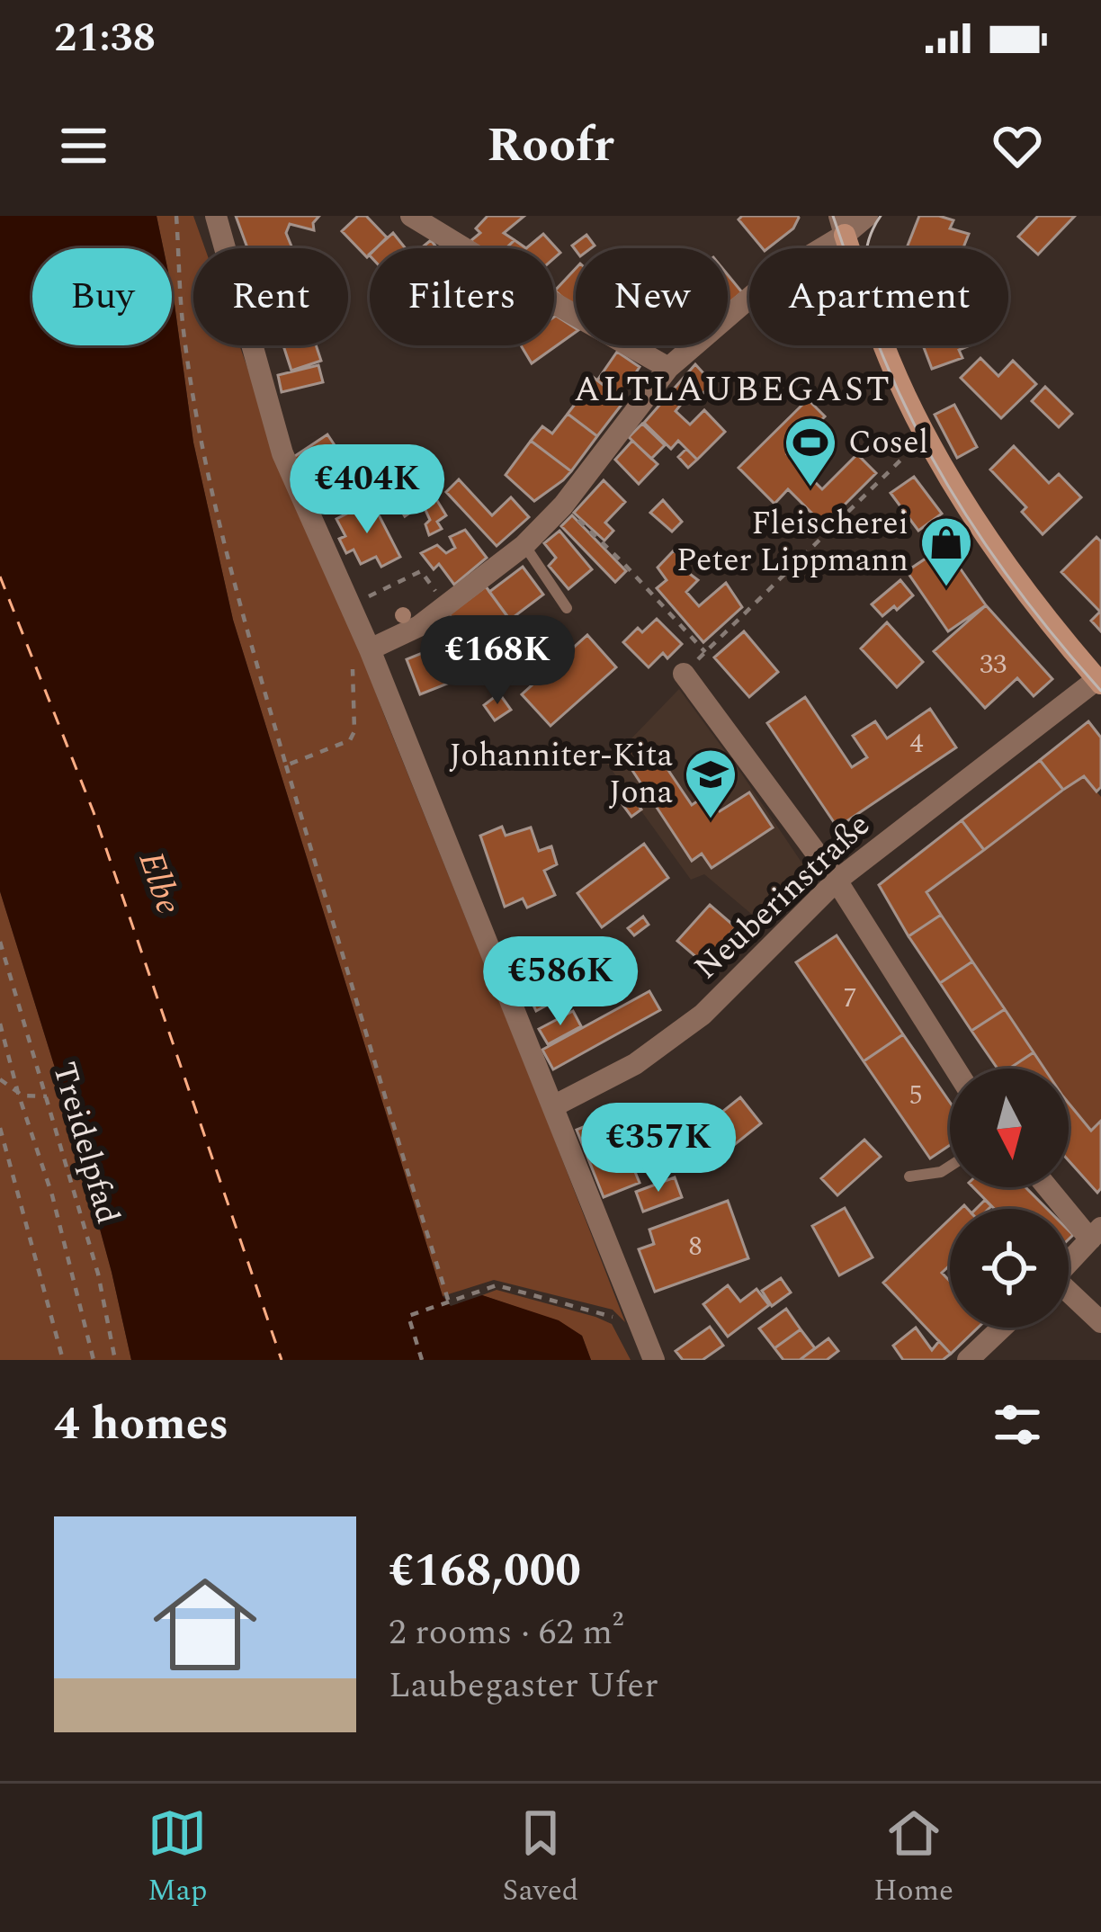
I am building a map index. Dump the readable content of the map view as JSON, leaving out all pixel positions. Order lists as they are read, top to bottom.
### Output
{
  "streets": {
    "street": ["Neuberinstraße"],
    "path": ["Treidelpfad"]
  },
  "districts": ["ALTLAUBEGAST"],
  "water": ["Elbe"],
  "places": {
    "sports": ["Cosel"],
    "shop": ["Fleischerei Peter Lippmann"],
    "school or university": ["Johanniter-Kita Jona"]
  },
  "house_numbers": [
    "33",
    "4",
    "7",
    "5",
    "8"
  ],
  "north": "bottom",
  "page": {
    "status": "21:38",
    "header": "Roofr",
    "chip": [
      "Buy",
      "Rent",
      "Filters",
      "New",
      "Apartment"
    ],
    "price": [
      "€404K",
      "€168K",
      "€586K",
      "€357K"
    ],
    "heading": "4 homes",
    "list": [
      {
        "name": "€168,000",
        "note": "2 rooms · 62 m² · Laubegaster Ufer"
      }
    ],
    "tabs": ["Map", "Saved", "Home"]
  }
}
